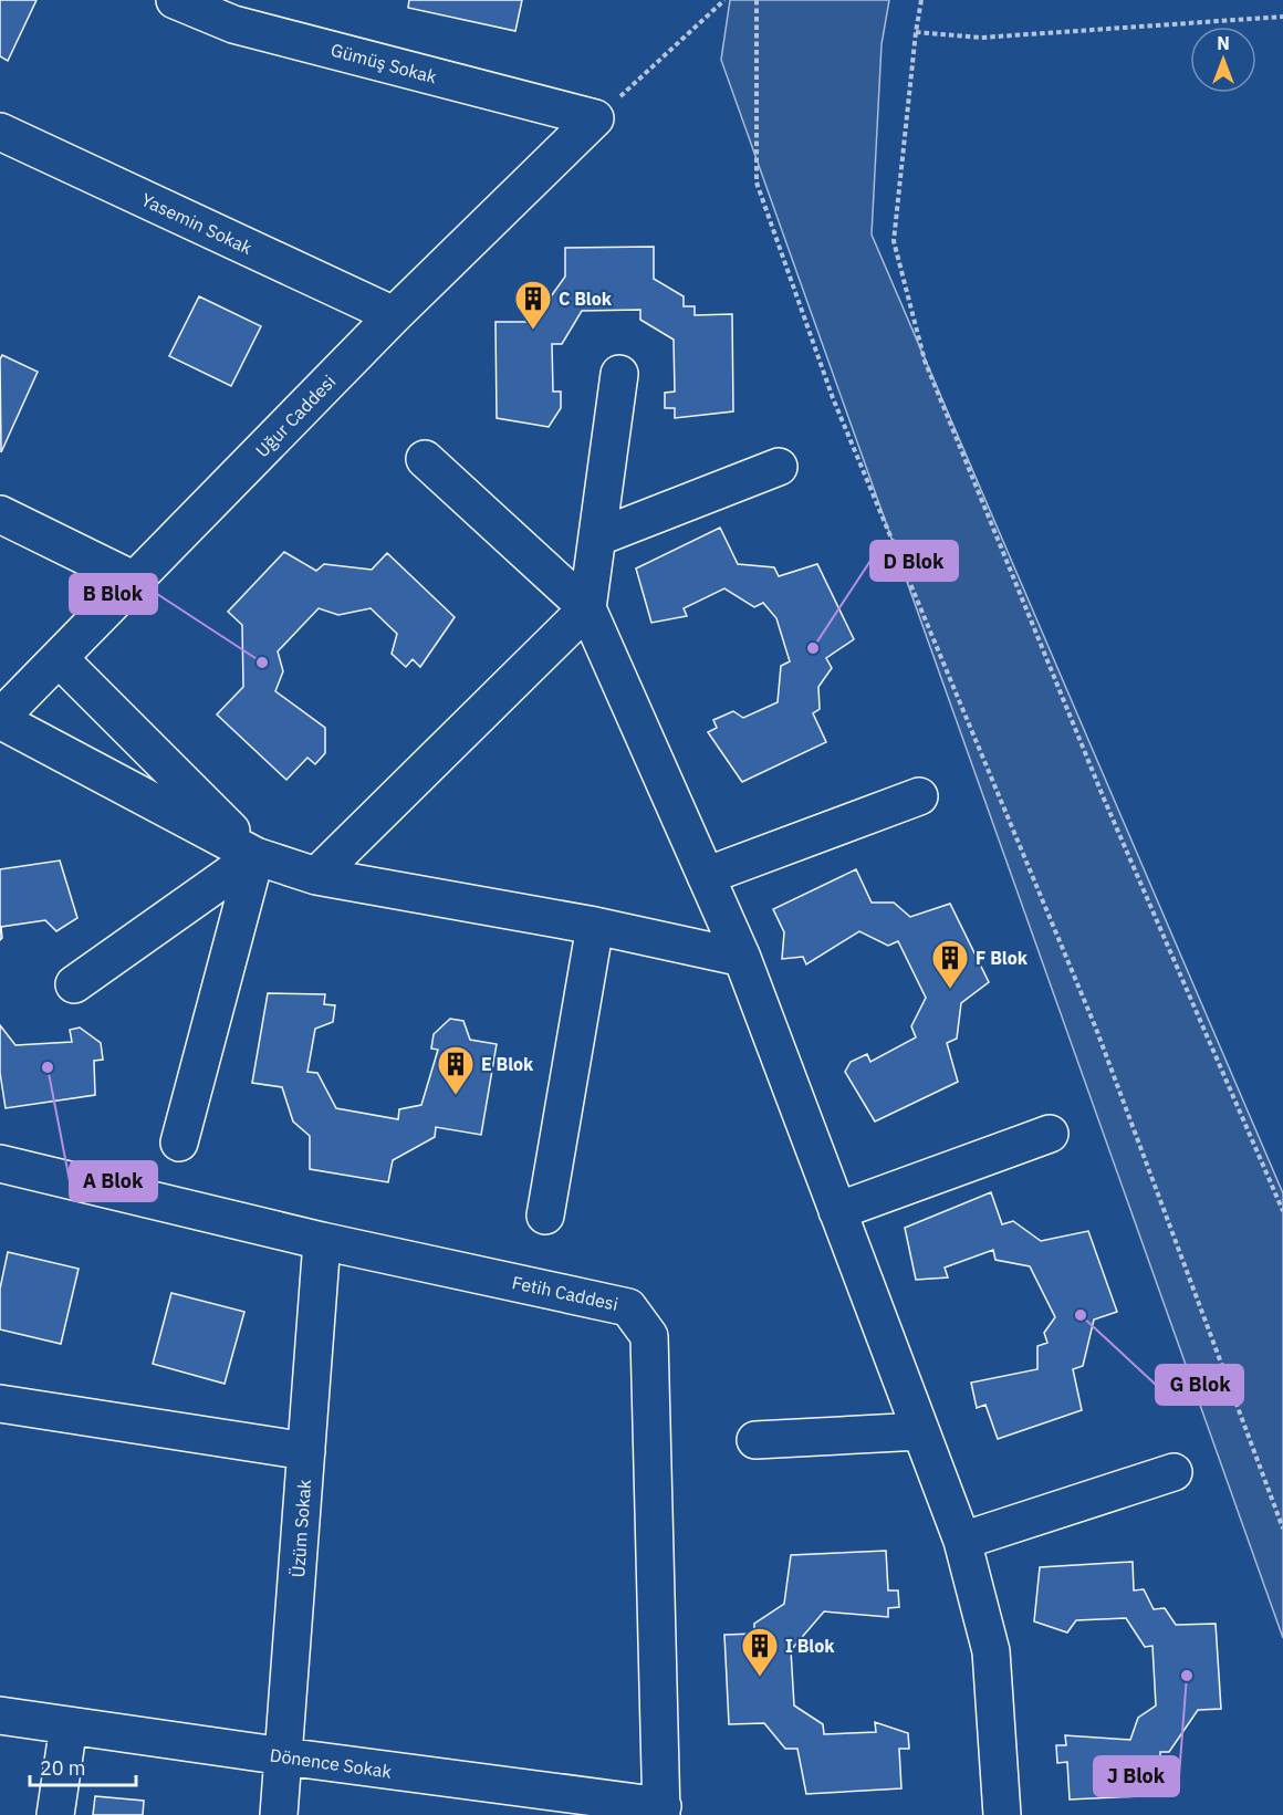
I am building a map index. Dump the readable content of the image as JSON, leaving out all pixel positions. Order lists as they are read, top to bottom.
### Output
{
  "streets": {
    "street": [
      "Gümüş Sokak",
      "Yasemin Sokak",
      "Uğur Caddesi",
      "Fetih Caddesi",
      "Üzüm Sokak",
      "Dönence Sokak"
    ]
  },
  "crossings": [
    ["Gümüş Sokak", "Uğur Caddesi"],
    ["Yasemin Sokak", "Uğur Caddesi"],
    ["Fetih Caddesi", "Üzüm Sokak"],
    ["Fetih Caddesi", "Dönence Sokak"],
    ["Üzüm Sokak", "Dönence Sokak"]
  ],
  "places": {
    "building": [
      "C Blok",
      "F Blok",
      "E Blok",
      "I Blok"
    ],
    "other": [
      "D Blok",
      "B Blok",
      "A Blok",
      "G Blok",
      "J Blok"
    ]
  },
  "scale_bar": "20 m",
  "north": "top"
}
